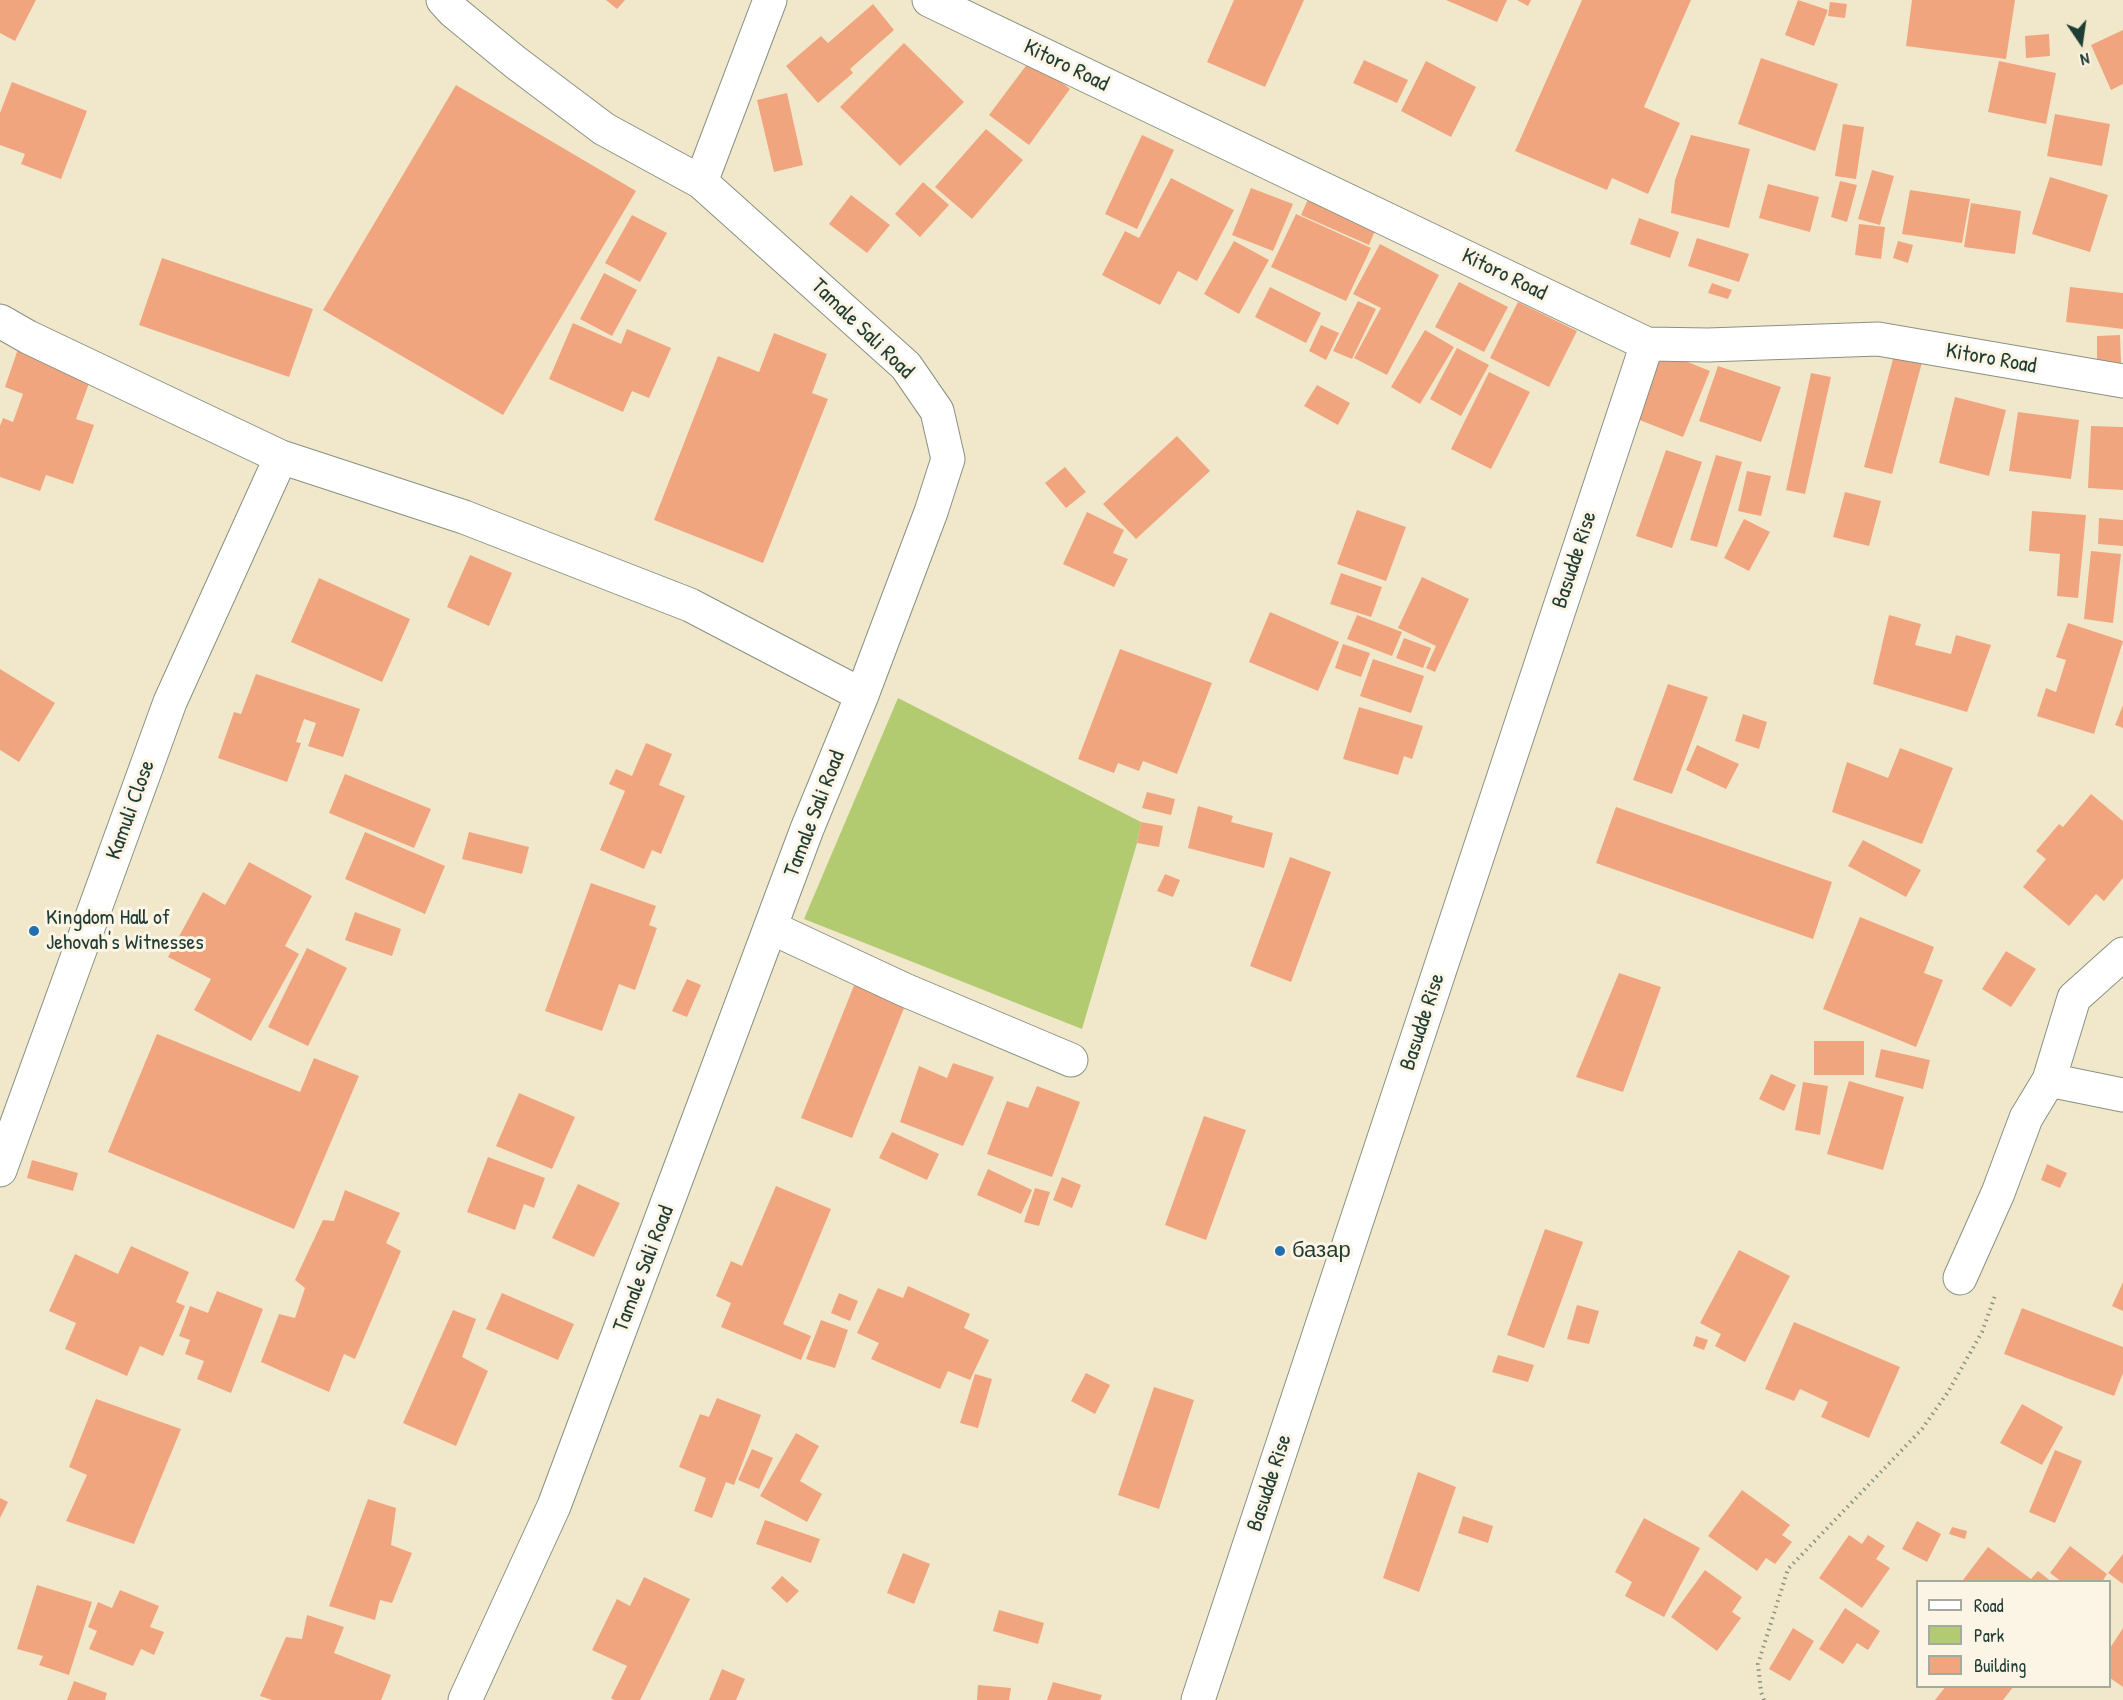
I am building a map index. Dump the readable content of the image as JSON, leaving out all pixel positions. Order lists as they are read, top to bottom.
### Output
{
  "streets": {
    "street": [
      "Kitoro Road",
      "Tamale Sali Road",
      "Basudde Rise",
      "Kamuli Close"
    ]
  },
  "crossings": [
    ["Kitoro Road", "Basudde Rise"]
  ],
  "places": ["Kingdom Hall of Jehovah's Witnesses", "базар"],
  "legend": ["Road", "Park", "Building"],
  "north": "bottom"
}
